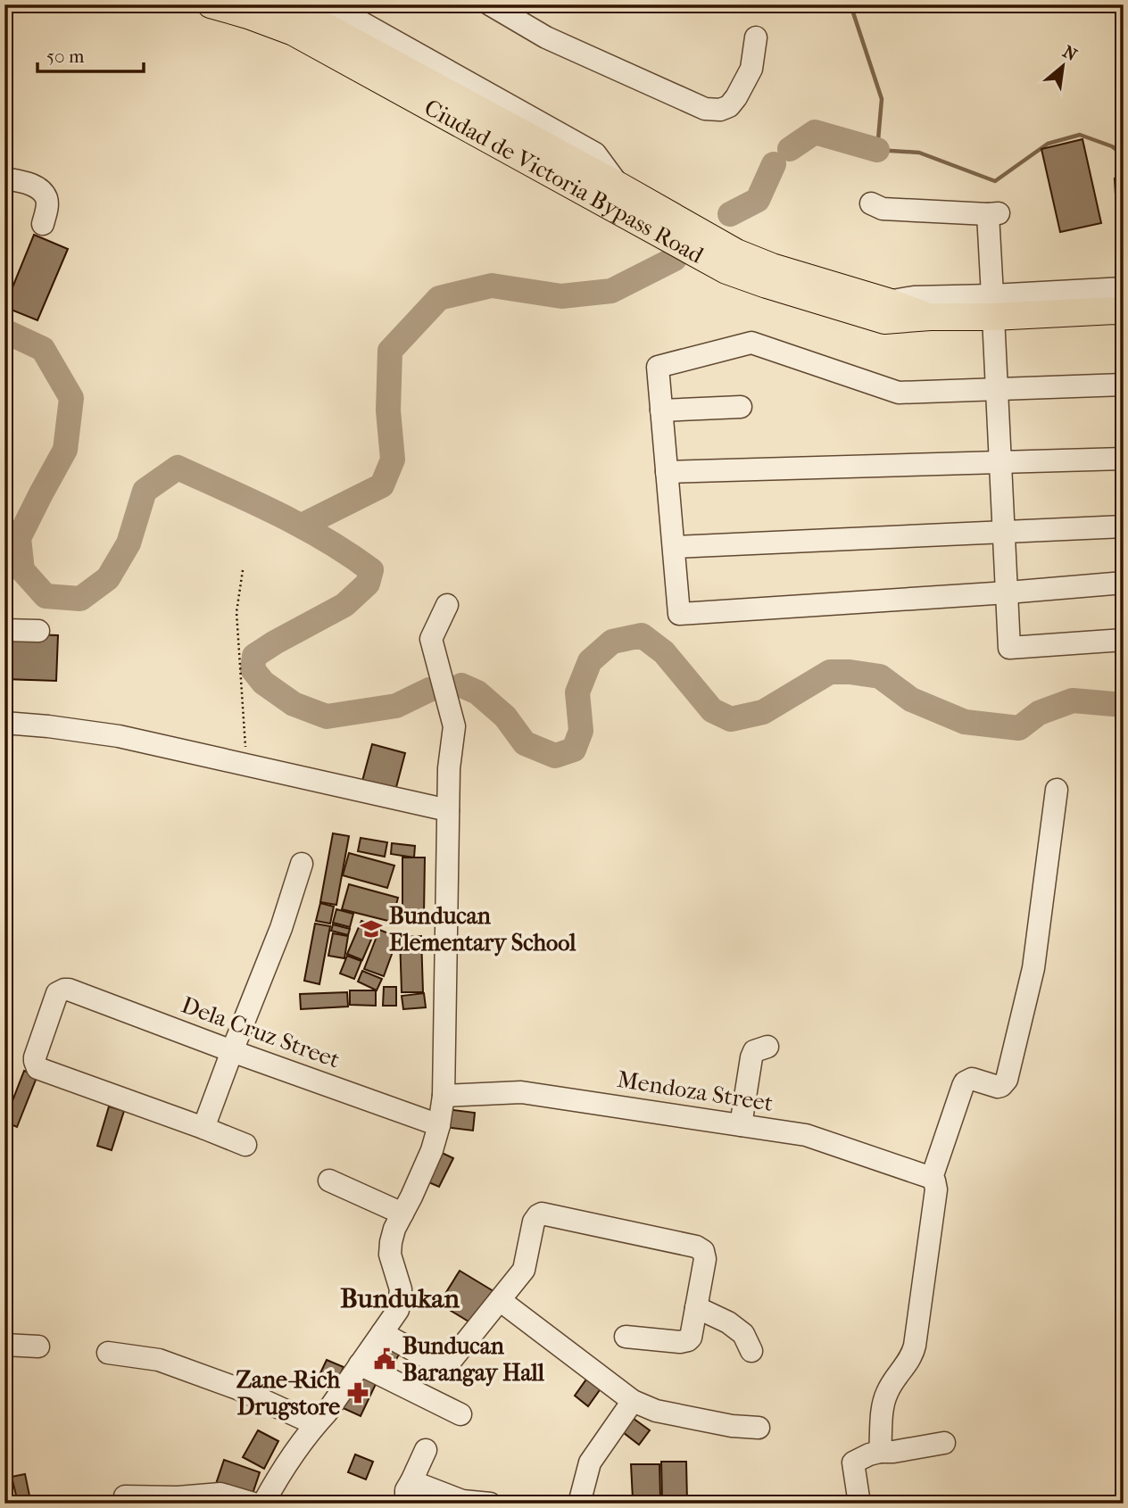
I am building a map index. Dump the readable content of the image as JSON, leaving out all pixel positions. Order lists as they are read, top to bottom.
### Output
{
  "streets": {
    "main road": ["Ciudad de Victoria Bypass Road"],
    "street": ["Dela Cruz Street", "Mendoza Street"]
  },
  "districts": ["Bundukan"],
  "places": {
    "school or university": ["Bunducan Elementary School"],
    "public building": ["Bunducan Barangay Hall"],
    "pharmacy": ["Zane-Rich Drugstore"]
  },
  "scale_bar": "50 m",
  "north": "top right"
}
